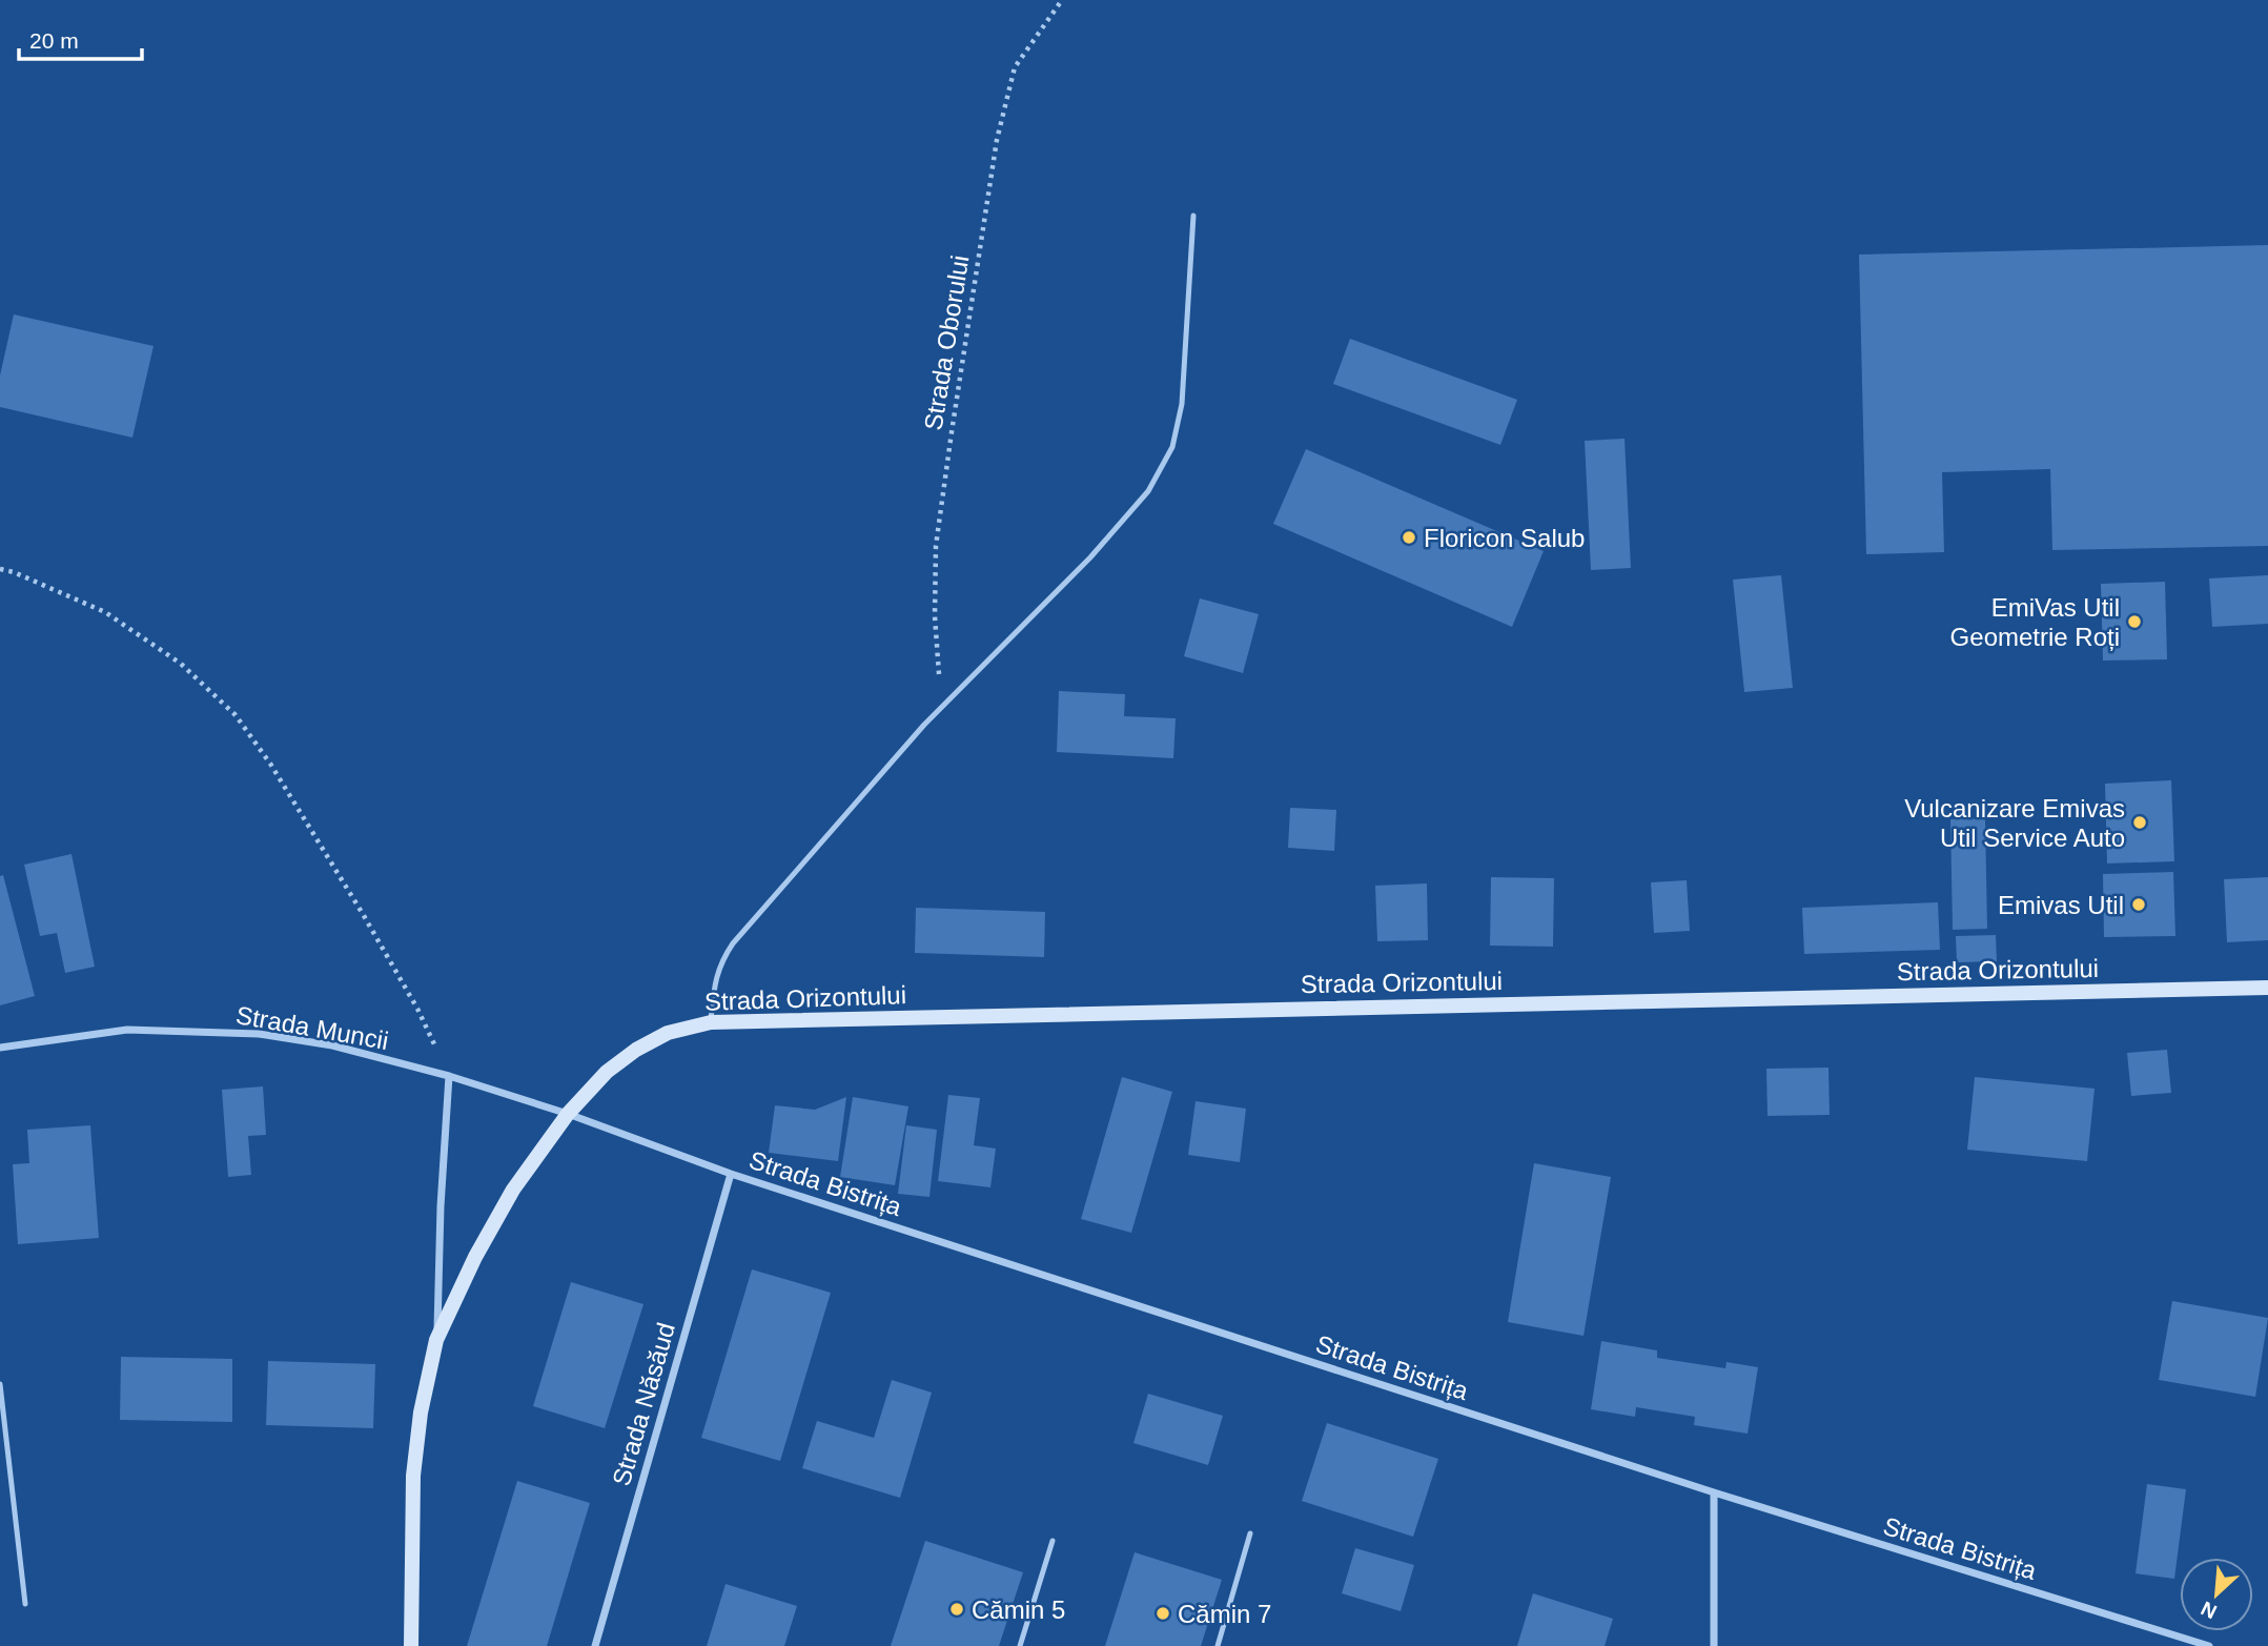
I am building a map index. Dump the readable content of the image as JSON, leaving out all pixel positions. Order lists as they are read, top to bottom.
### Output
{
  "streets": {
    "main road": ["Strada Orizontului"],
    "street": ["Strada Muncii", "Strada Bistrița", "Strada Năsăud"],
    "path": ["Strada Oborului"]
  },
  "crossings": [
    ["Strada Orizontului", "Strada Muncii"],
    ["Strada Orizontului", "Strada Bistrița"],
    ["Strada Muncii", "Strada Bistrița"],
    ["Strada Bistrița", "Strada Năsăud"]
  ],
  "places": [
    "Floricon Salub",
    "EmiVas Util Geometrie Roți",
    "Vulcanizare Emivas Util Service Auto",
    "Emivas Util",
    "Cămin 5",
    "Cămin 7"
  ],
  "scale_bar": "20 m",
  "north": "bottom left"
}
